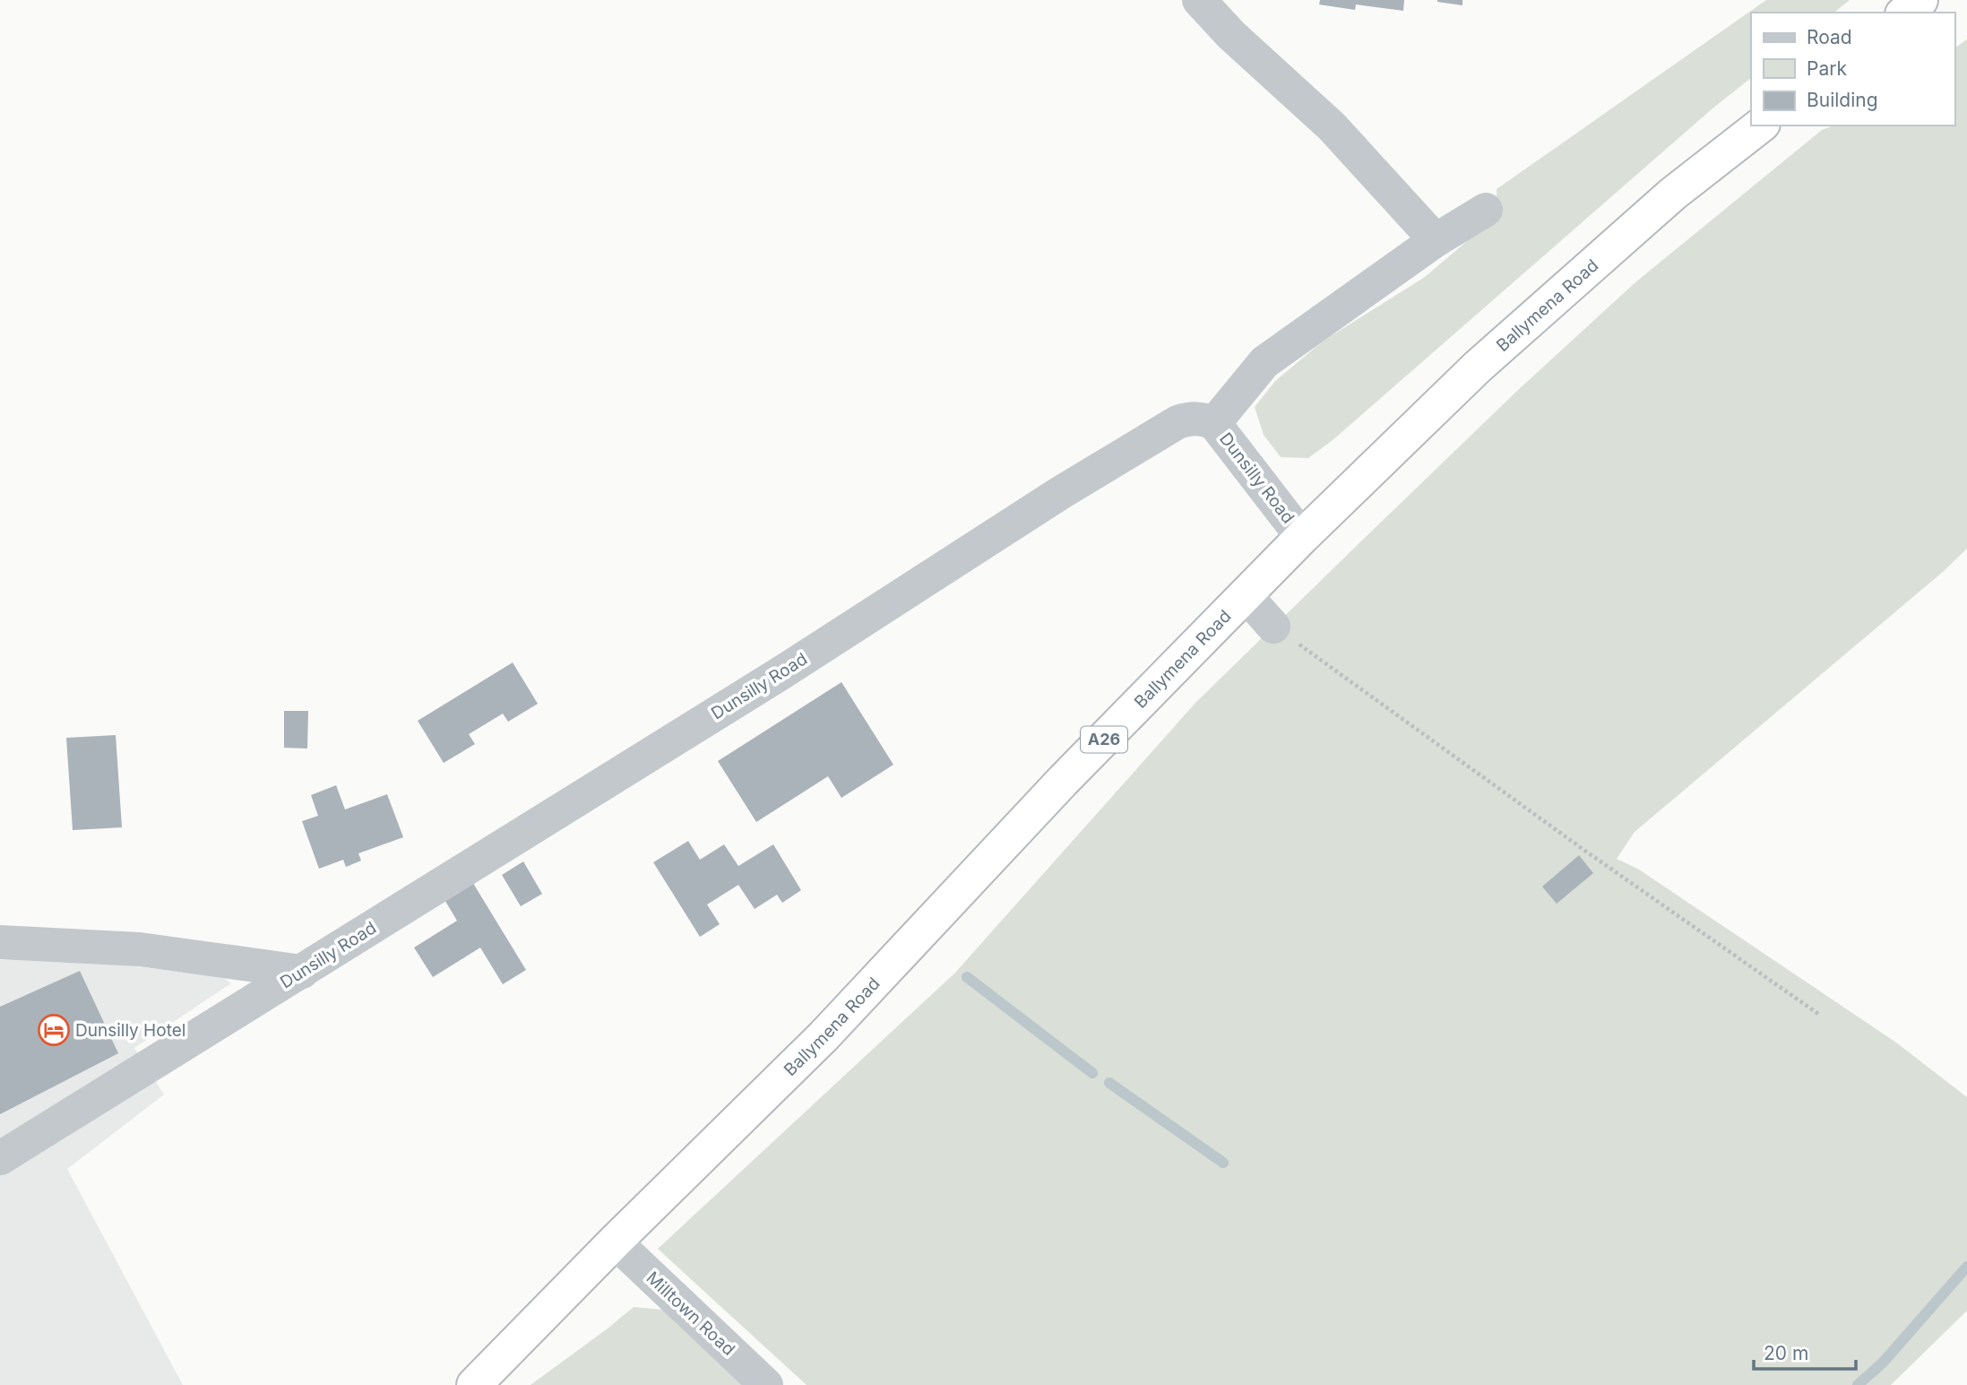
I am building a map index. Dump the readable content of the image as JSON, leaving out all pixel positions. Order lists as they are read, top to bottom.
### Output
{
  "streets": {
    "highway": ["Ballymena Road", "A26"],
    "street": ["Dunsilly Road", "Milltown Road"]
  },
  "crossings": [
    ["Ballymena Road", "Dunsilly Road"],
    ["Ballymena Road", "Milltown Road"]
  ],
  "places": {
    "hotel": ["Dunsilly Hotel"]
  },
  "legend": ["Road", "Park", "Building"],
  "scale_bar": "20 m"
}
